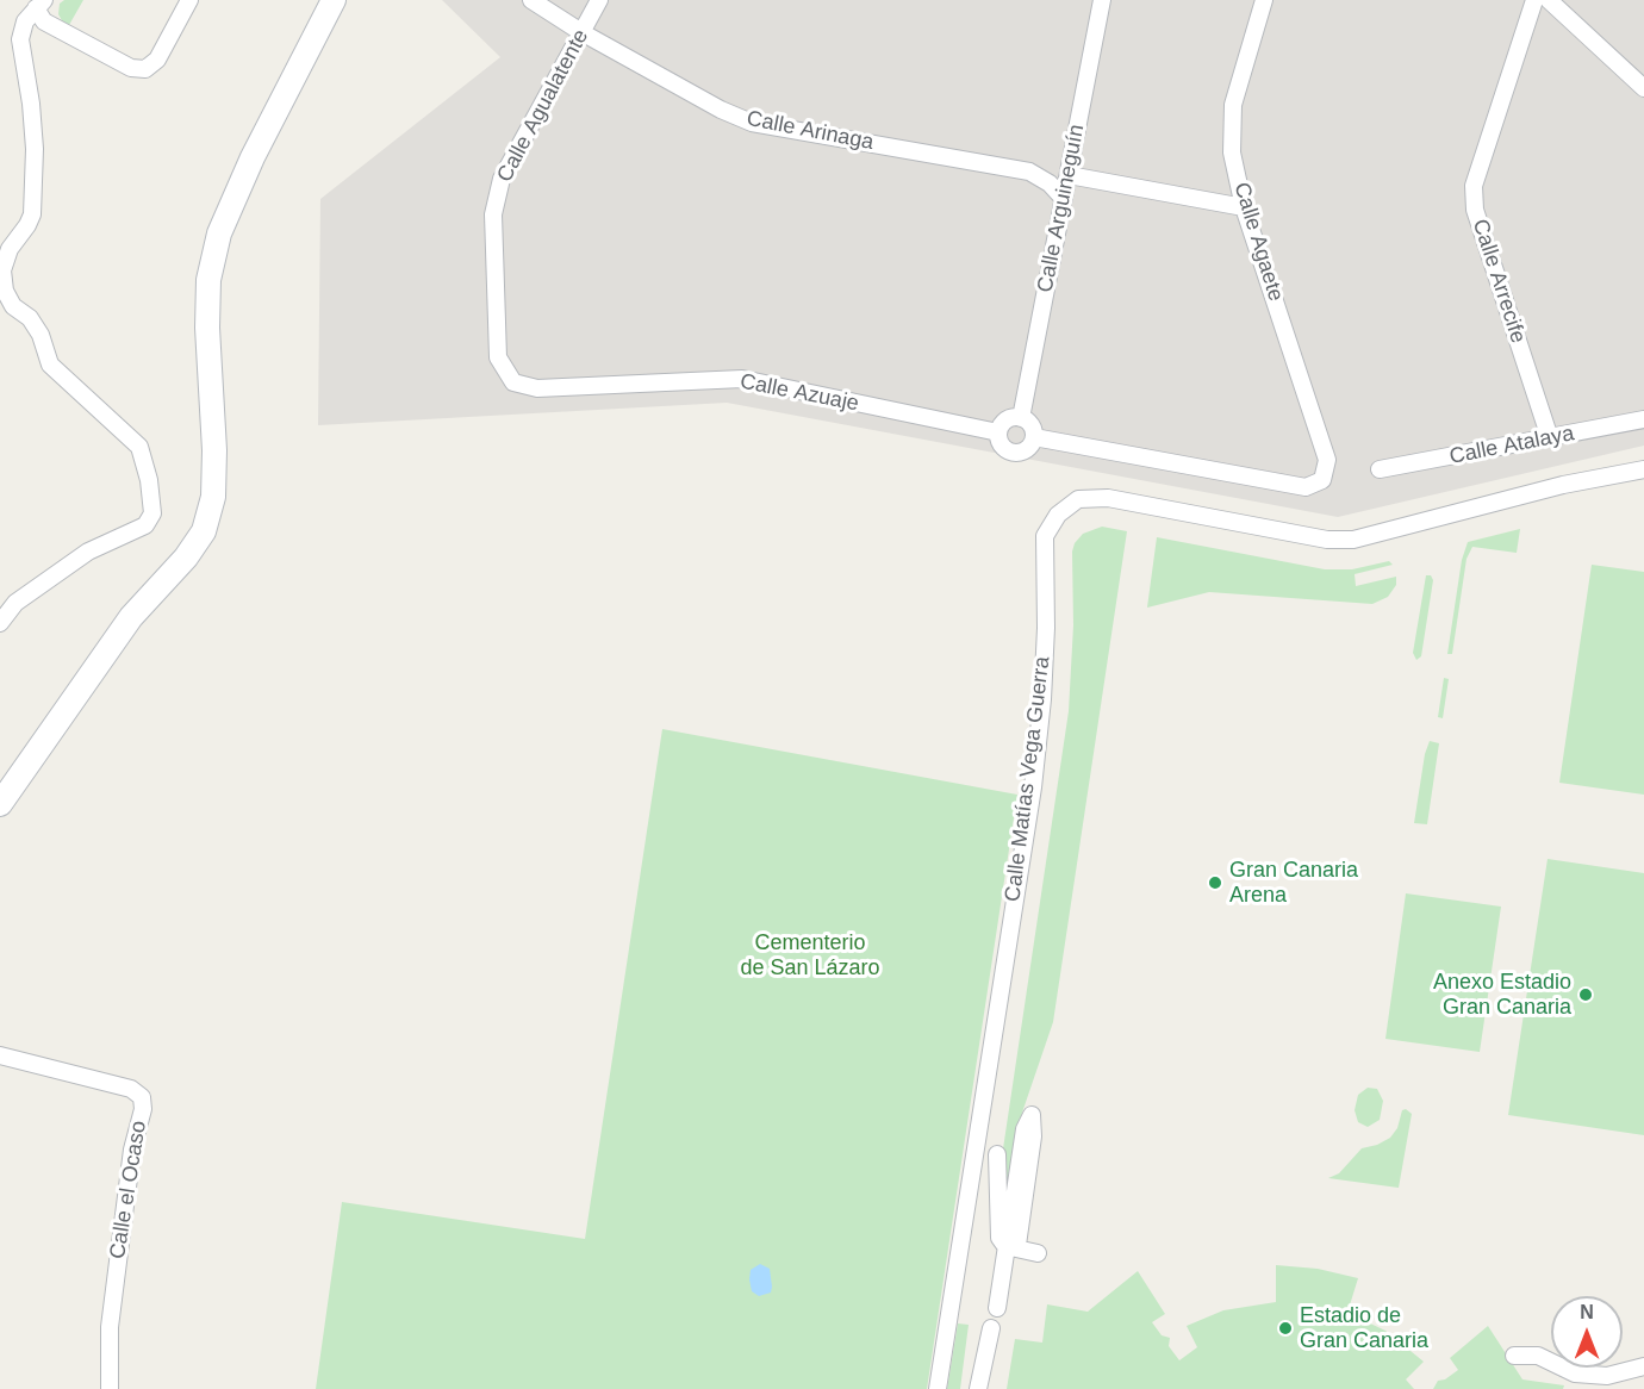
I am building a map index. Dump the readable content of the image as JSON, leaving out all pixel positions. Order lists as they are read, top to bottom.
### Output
{
  "streets": {
    "street": [
      "Calle Agualatente",
      "Calle Arinaga",
      "Calle Arguineguín",
      "Calle Agaete",
      "Calle Arrecife",
      "Calle Azuaje",
      "Calle Atalaya",
      "Calle Matías Vega Guerra",
      "Calle el Ocaso"
    ]
  },
  "crossings": [
    ["Calle Agualatente", "Calle Arinaga"],
    ["Calle Agualatente", "Calle Azuaje"],
    ["Calle Arinaga", "Calle Arguineguín"],
    ["Calle Arguineguín", "Calle Agaete"],
    ["Calle Arguineguín", "Calle Azuaje"],
    ["Calle Agaete", "Calle Azuaje"],
    ["Calle Arrecife", "Calle Atalaya"]
  ],
  "parks": ["Cementerio de San Lázaro"],
  "places": ["Gran Canaria Arena", "Anexo Estadio Gran Canaria", "Estadio de Gran Canaria"],
  "north": "top"
}
